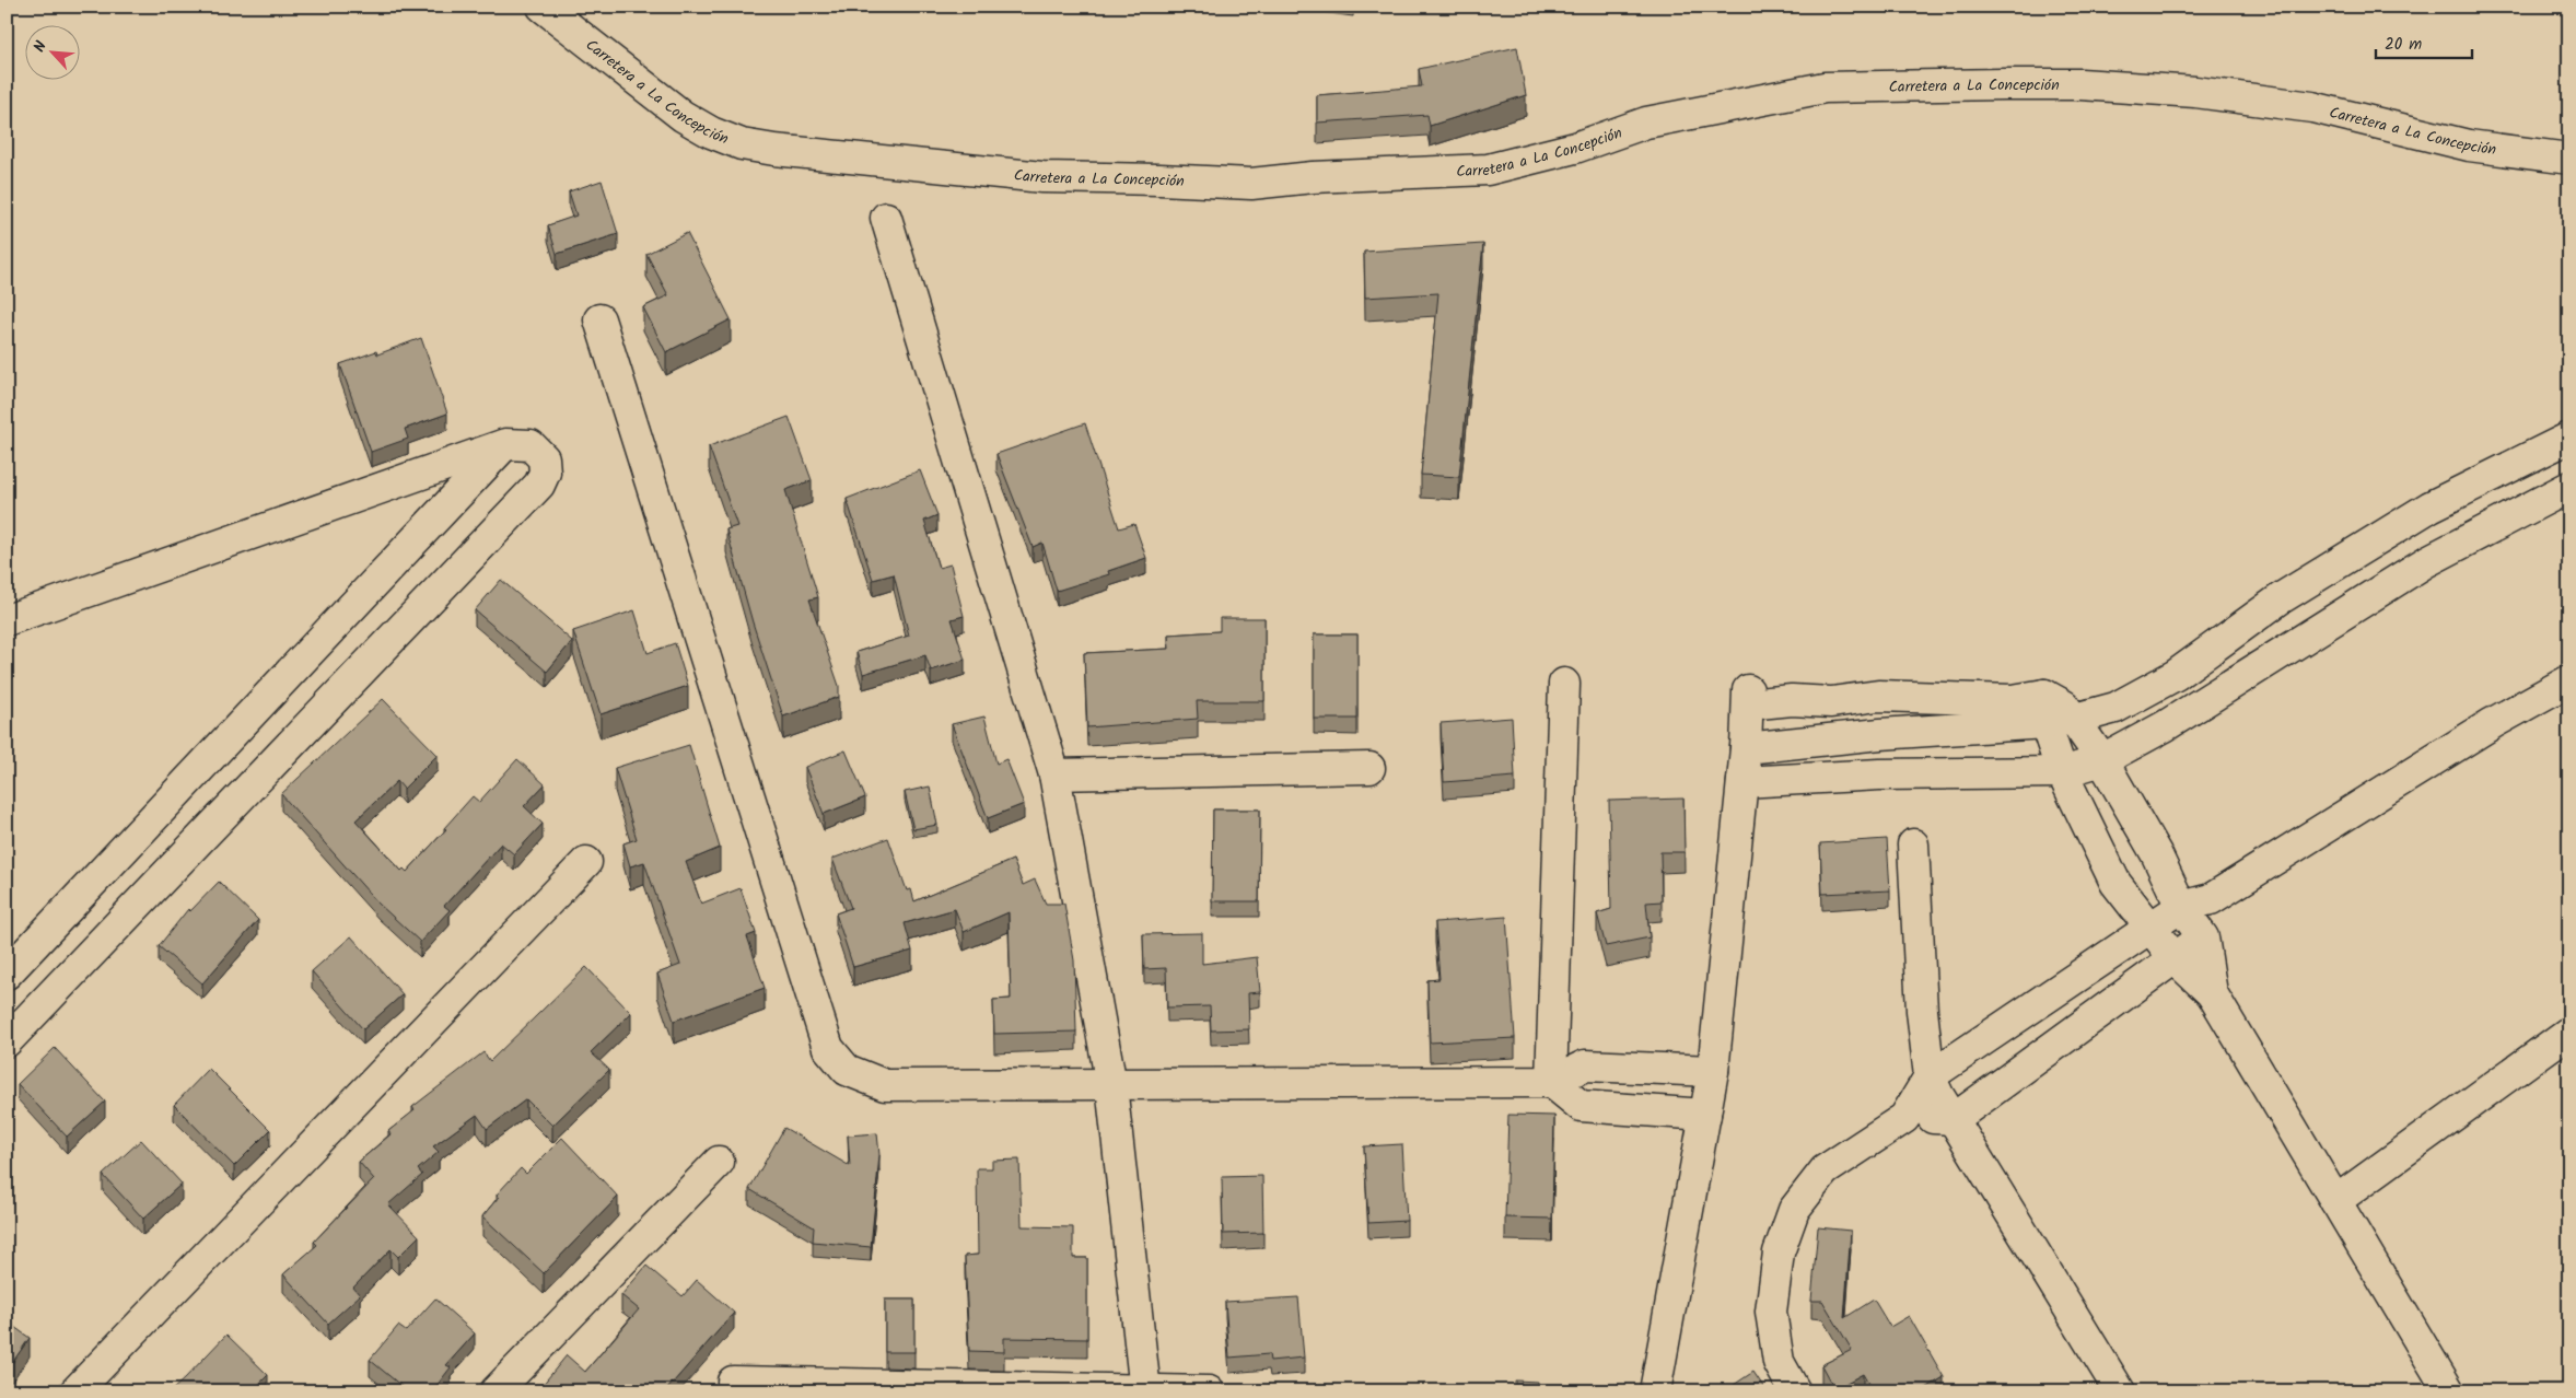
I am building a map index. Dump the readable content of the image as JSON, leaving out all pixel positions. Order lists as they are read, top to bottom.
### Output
{
  "streets": {
    "street": ["Carretera a La Concepción"]
  },
  "scale_bar": "20 m",
  "north": "top left"
}
